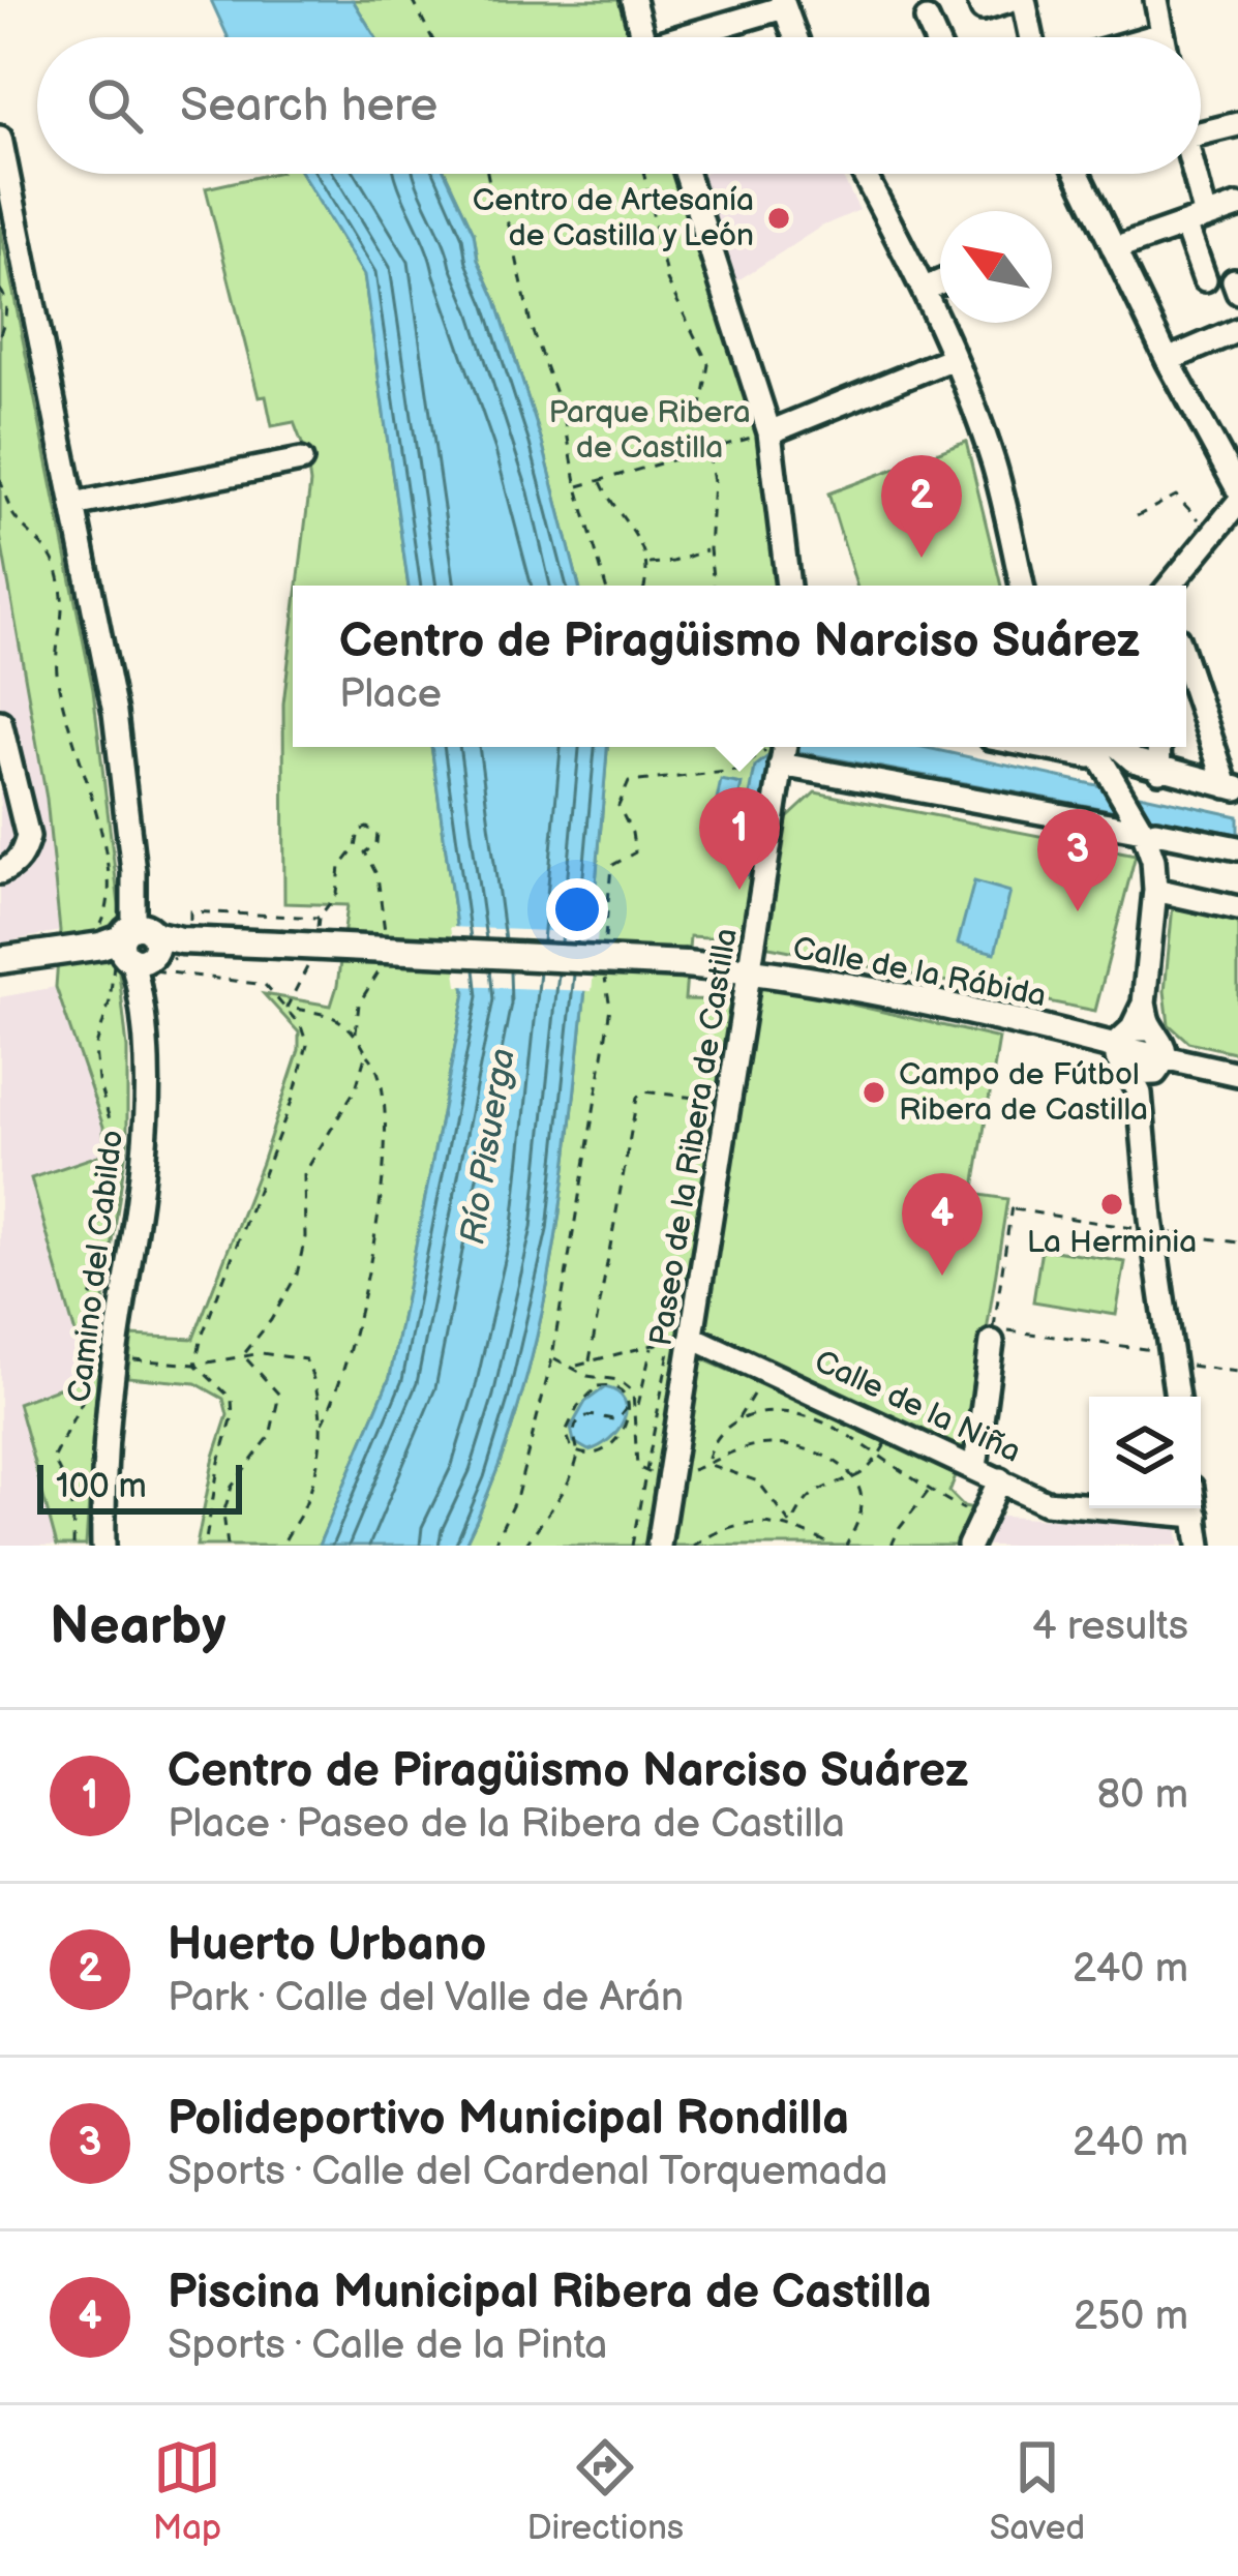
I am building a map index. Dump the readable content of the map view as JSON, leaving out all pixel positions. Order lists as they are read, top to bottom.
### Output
{
  "streets": {
    "main road": ["Calle de la Rábida"],
    "street": ["Paseo de la Ribera de Castilla", "Camino del Cabildo", "Calle de la Niña"]
  },
  "crossings": [
    ["Calle de la Rábida", "Paseo de la Ribera de Castilla"],
    ["Calle de la Rábida", "Camino del Cabildo"],
    ["Paseo de la Ribera de Castilla", "Calle de la Niña"]
  ],
  "water": ["Río Pisuerga"],
  "parks": ["Parque Ribera de Castilla"],
  "places": ["Centro de Artesanía de Castilla y León", "Campo de Fútbol Ribera de Castilla", "La Herminia"],
  "scale_bar": "100 m",
  "north": "top left",
  "page": {
    "search": "Search here",
    "pins": [
      "2",
      "1",
      "3",
      "4"
    ],
    "popup": ["Centro de Piragüismo Narciso Suárez", "Place"],
    "scale": "100 m",
    "heading": ["Nearby", "4 results"],
    "list": [
      {
        "mark": "1",
        "name": "Centro de Piragüismo Narciso Suárez",
        "note": "Place · Paseo de la Ribera de Castilla",
        "value": "80 m"
      },
      {
        "mark": "2",
        "name": "Huerto Urbano",
        "note": "Park · Calle del Valle de Arán",
        "value": "240 m"
      },
      {
        "mark": "3",
        "name": "Polideportivo Municipal Rondilla",
        "note": "Sports · Calle del Cardenal Torquemada",
        "value": "240 m"
      },
      {
        "mark": "4",
        "name": "Piscina Municipal Ribera de Castilla",
        "note": "Sports · Calle de la Pinta",
        "value": "250 m"
      }
    ],
    "nav": ["Map", "Directions", "Saved"]
  }
}
